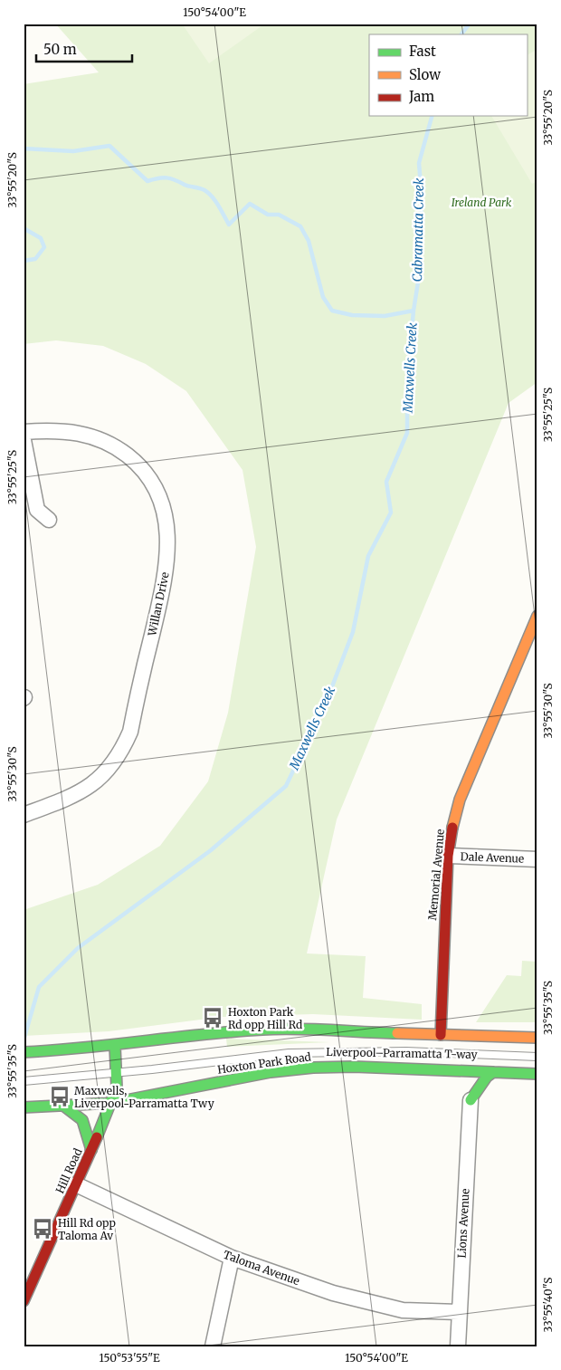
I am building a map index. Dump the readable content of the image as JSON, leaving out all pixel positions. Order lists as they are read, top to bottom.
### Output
{
  "streets": {
    "main road": ["Memorial Avenue", "Hoxton Park Road", "Hill Road"],
    "street": [
      "Willan Drive",
      "Dale Avenue",
      "Lions Avenue",
      "Taloma Avenue"
    ],
    "lane": ["Liverpool–Parramatta T-way"]
  },
  "crossings": [
    ["Dale Avenue", "Memorial Avenue"],
    ["Memorial Avenue", "Liverpool–Parramatta T-way"],
    ["Memorial Avenue", "Hoxton Park Road"],
    ["Liverpool–Parramatta T-way", "Hill Road"],
    ["Hoxton Park Road", "Hill Road"],
    ["Hill Road", "Taloma Avenue"],
    ["Lions Avenue", "Taloma Avenue"]
  ],
  "water": ["Cabramatta Creek", "Maxwells Creek"],
  "parks": ["Ireland Park"],
  "places": {
    "bus stop": ["Hoxton Park Rd opp Hill Rd", "Maxwells, Liverpool-Parramatta Twy", "Hill Rd opp Taloma Av"]
  },
  "legend": ["Fast", "Slow", "Jam"],
  "scale_bar": "50 m",
  "coordinates": [
    "150°54'00\"E",
    "33°55'20\"S",
    "33°55'25\"S",
    "33°55'30\"S",
    "33°55'35\"S",
    "33°55'40\"S",
    "150°53'55\"E"
  ]
}
